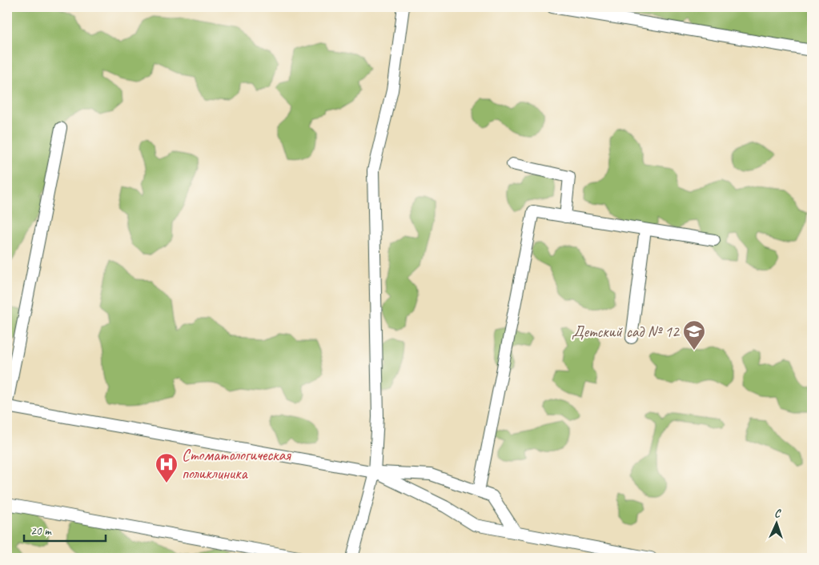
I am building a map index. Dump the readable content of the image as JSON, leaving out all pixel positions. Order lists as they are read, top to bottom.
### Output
{
  "places": {
    "school or university": ["Детский сад № 12"],
    "hospital": ["Стоматологическая поликлиника"]
  },
  "scale_bar": "20 m",
  "north": "top"
}
